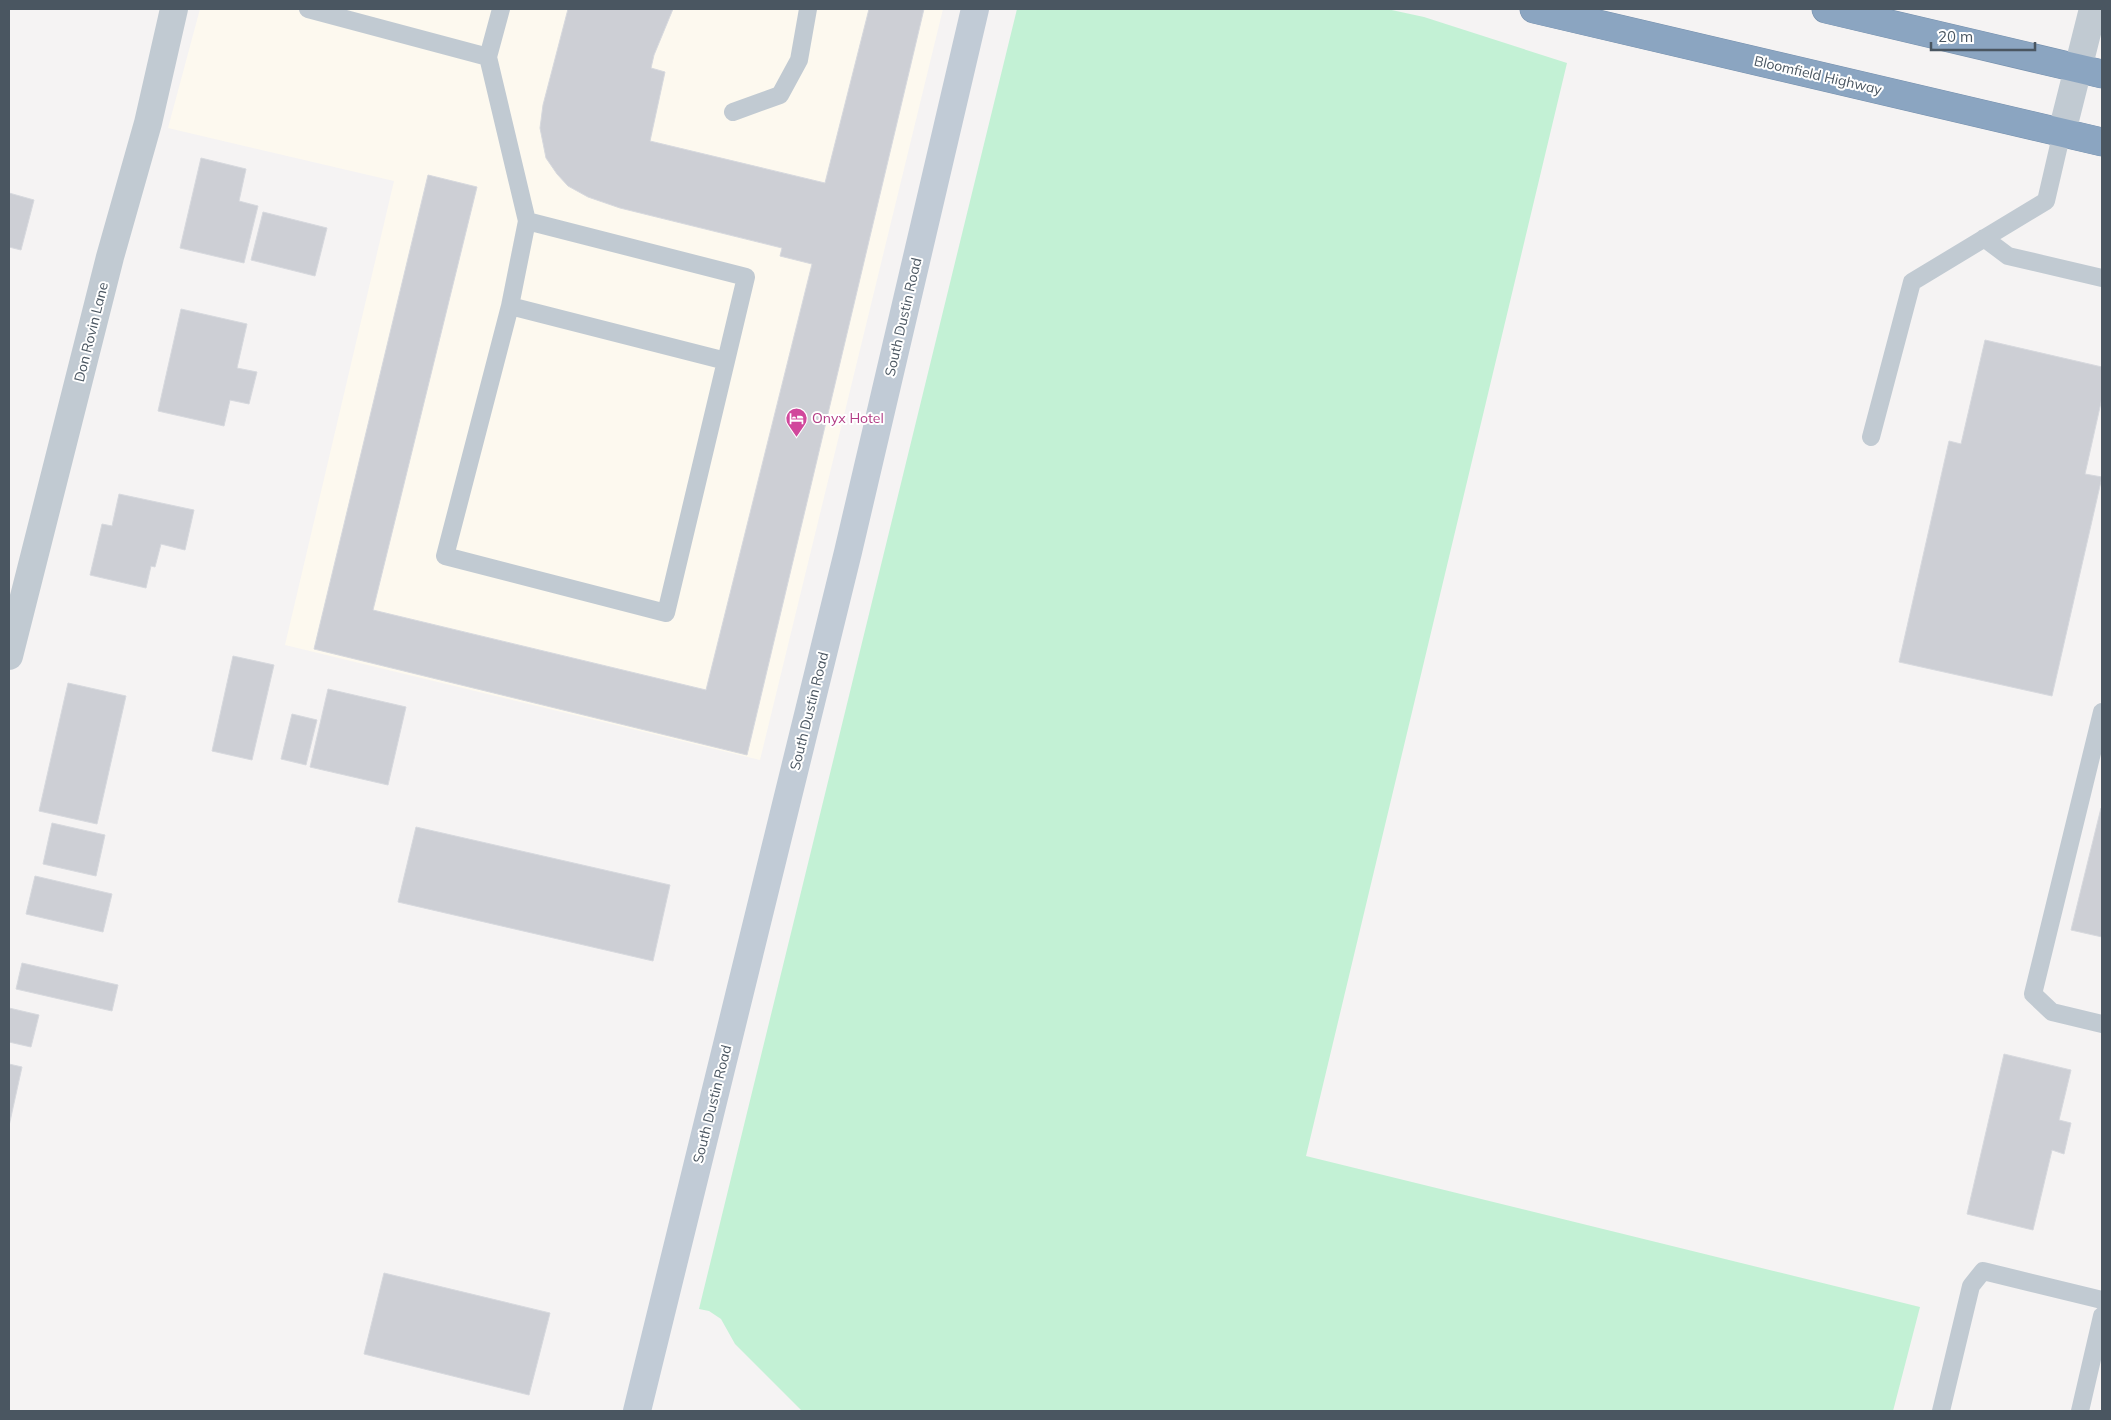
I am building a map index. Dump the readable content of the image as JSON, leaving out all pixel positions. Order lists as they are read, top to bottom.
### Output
{
  "streets": {
    "highway": ["Bloomfield Highway"],
    "street": ["South Dustin Road", "Don Rovin Lane"]
  },
  "places": {
    "hotel": ["Onyx Hotel"]
  },
  "scale_bar": "20 m"
}
